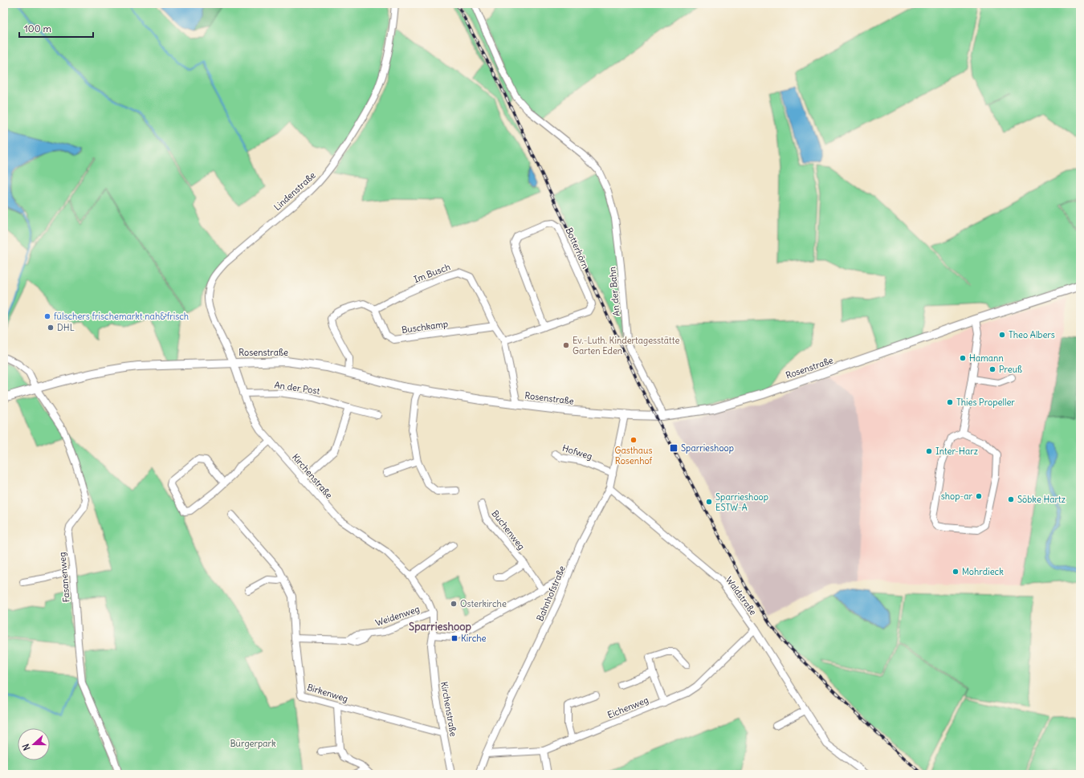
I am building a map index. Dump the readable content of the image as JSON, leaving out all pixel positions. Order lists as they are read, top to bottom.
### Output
{
  "streets": {
    "main road": ["Rosenstraße"],
    "street": [
      "Lindenstraße",
      "Botterhörn",
      "Im Busch",
      "An der Bahn",
      "Buschkamp",
      "An der Post",
      "Hofweg",
      "Kirchenstraße",
      "Buchenweg",
      "Fasanenweg",
      "Bahnhofstraße",
      "Waldstraße",
      "Weidenweg",
      "Birkenweg",
      "Eichenweg"
    ]
  },
  "crossings": [
    ["Lindenstraße", "Rosenstraße"],
    ["Lindenstraße", "Kirchenstraße"],
    ["Botterhörn", "Im Busch"],
    ["Im Busch", "Buschkamp"],
    ["Im Busch", "Rosenstraße"],
    ["An der Bahn", "Rosenstraße"],
    ["Rosenstraße", "Kirchenstraße"],
    ["Rosenstraße", "Fasanenweg"],
    ["Rosenstraße", "Bahnhofstraße"],
    ["An der Post", "Kirchenstraße"],
    ["Hofweg", "Bahnhofstraße"],
    ["Kirchenstraße", "Weidenweg"],
    ["Kirchenstraße", "Birkenweg"],
    ["Bahnhofstraße", "Waldstraße"],
    ["Bahnhofstraße", "Eichenweg"],
    ["Waldstraße", "Eichenweg"],
    ["Weidenweg", "Birkenweg"]
  ],
  "districts": ["Sparrieshoop"],
  "parks": ["Bürgerpark"],
  "places": {
    "other": [
      "fülschers frischemarkt nah&frisch",
      "DHL",
      "Theo Albers",
      "Ev.-Luth. Kindertagesstätte Garten Eden",
      "Hamann",
      "Preuß",
      "Thies Propeller",
      "Gasthaus Rosenhof",
      "Inter-Harz",
      "shop-ar",
      "Söbke Hartz",
      "Sparrieshoop ESTW-A",
      "Mohrdieck",
      "Osterkirche"
    ],
    "transit": ["Sparrieshoop", "Kirche"]
  },
  "scale_bar": "100 m",
  "north": "left"
}
